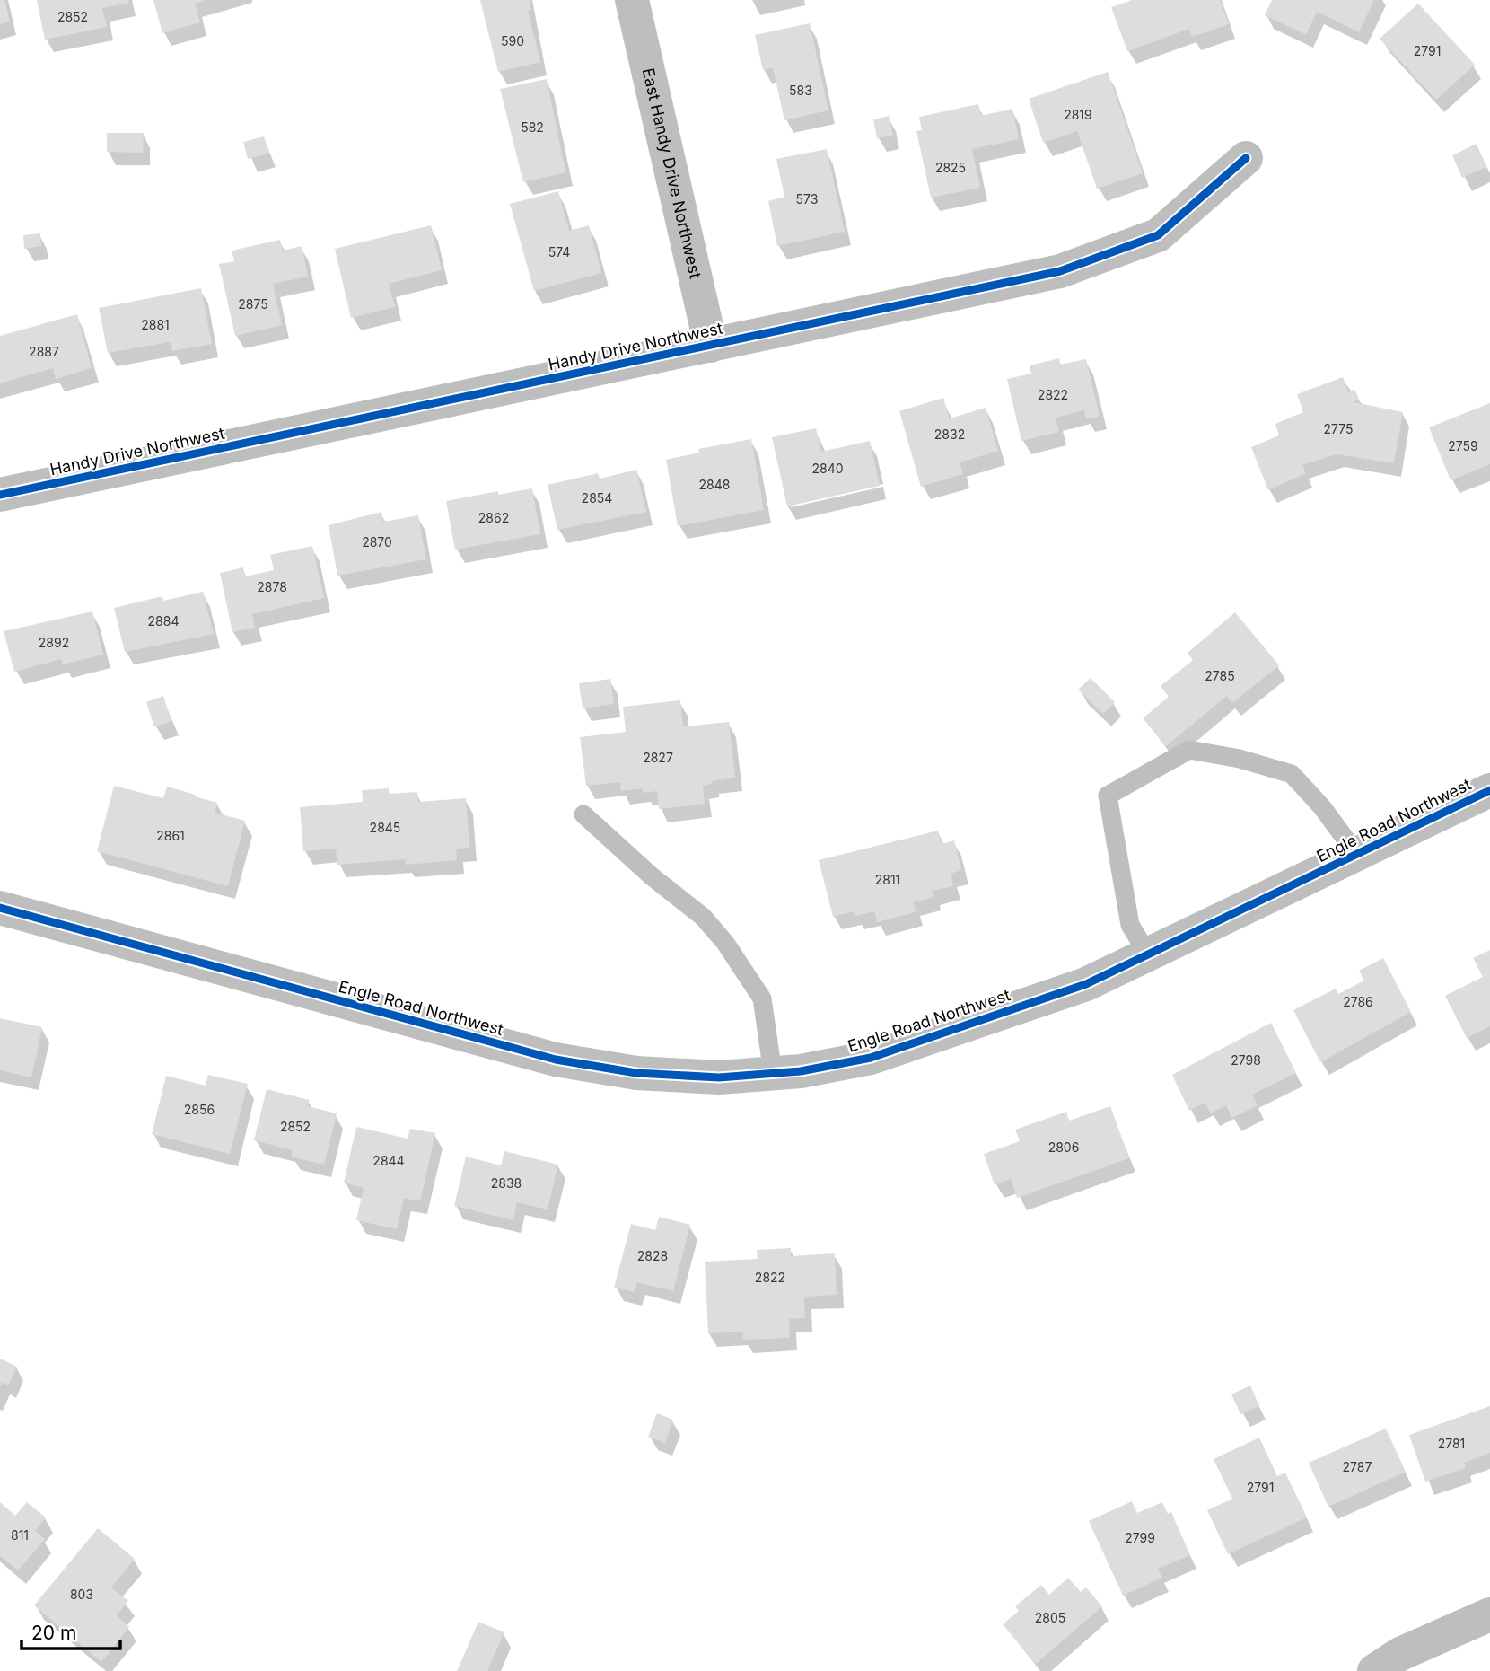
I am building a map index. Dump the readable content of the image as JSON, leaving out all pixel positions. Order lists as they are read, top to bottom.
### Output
{
  "streets": {
    "street": ["East Handy Drive Northwest", "Handy Drive Northwest", "Engle Road Northwest"]
  },
  "crossings": [
    ["East Handy Drive Northwest", "Handy Drive Northwest"]
  ],
  "house_numbers": [
    "2852",
    "590",
    "2791",
    "583",
    "2819",
    "582",
    "2825",
    "573",
    "574",
    "2875",
    "2881",
    "2887",
    "2822",
    "2775",
    "2832",
    "2759",
    "2840",
    "2848",
    "2854",
    "2862",
    "2870",
    "2878",
    "2884",
    "2892",
    "2785",
    "2827",
    "2845",
    "2861",
    "2811",
    "2786",
    "2798",
    "2856",
    "2852",
    "2806",
    "2844",
    "2838",
    "2828",
    "2822",
    "2781",
    "2787",
    "2791",
    "811",
    "2799",
    "803",
    "2805"
  ],
  "scale_bar": "20 m"
}
